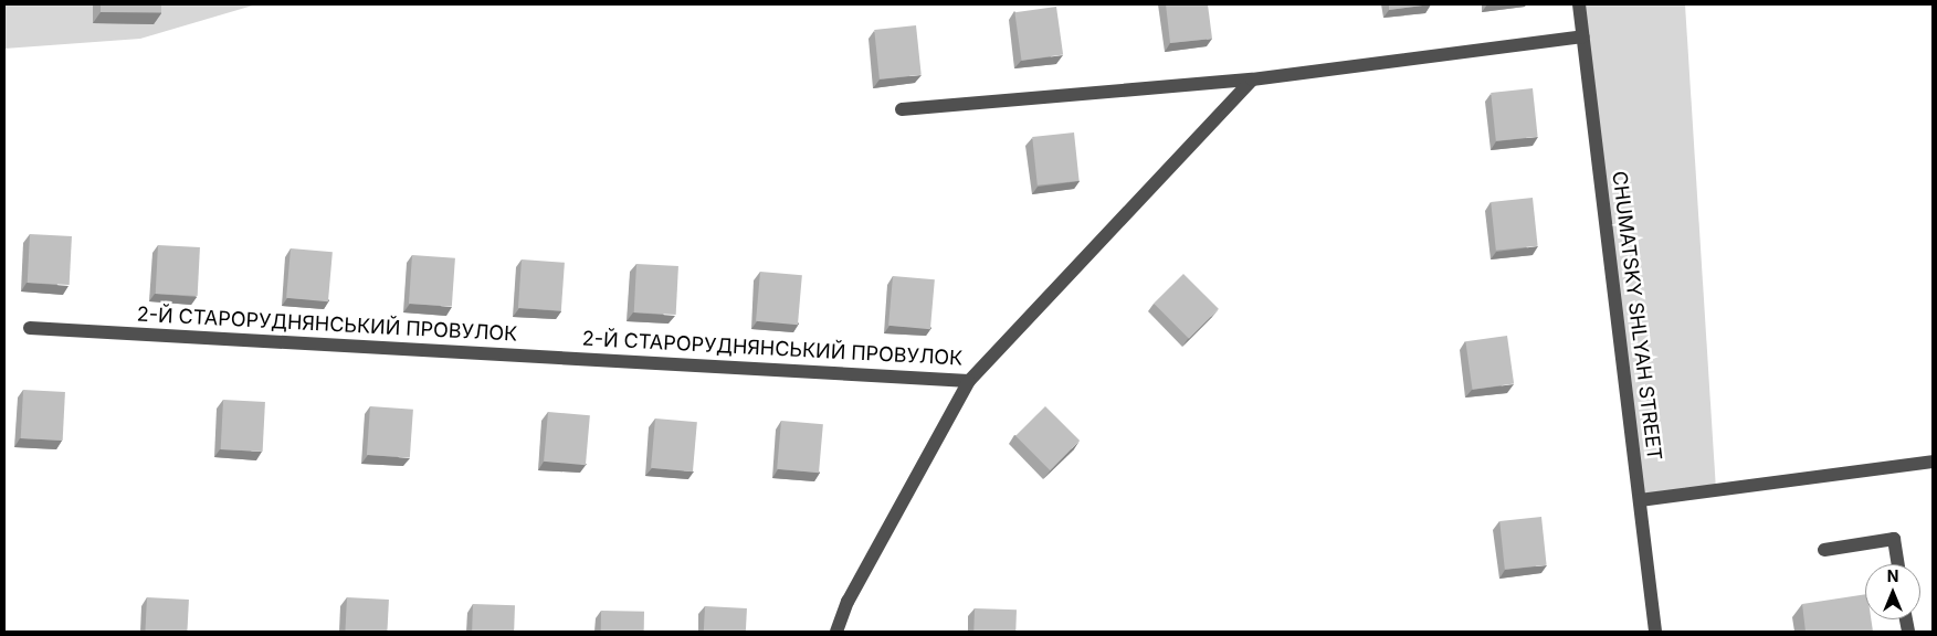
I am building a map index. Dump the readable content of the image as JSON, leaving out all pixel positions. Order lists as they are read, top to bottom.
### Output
{
  "streets": {
    "street": ["CHUMATSKY SHLYAH STREET", "2-Й СТАРОРУДНЯНСЬКИЙ ПРОВУЛОК"]
  },
  "north": "top"
}
